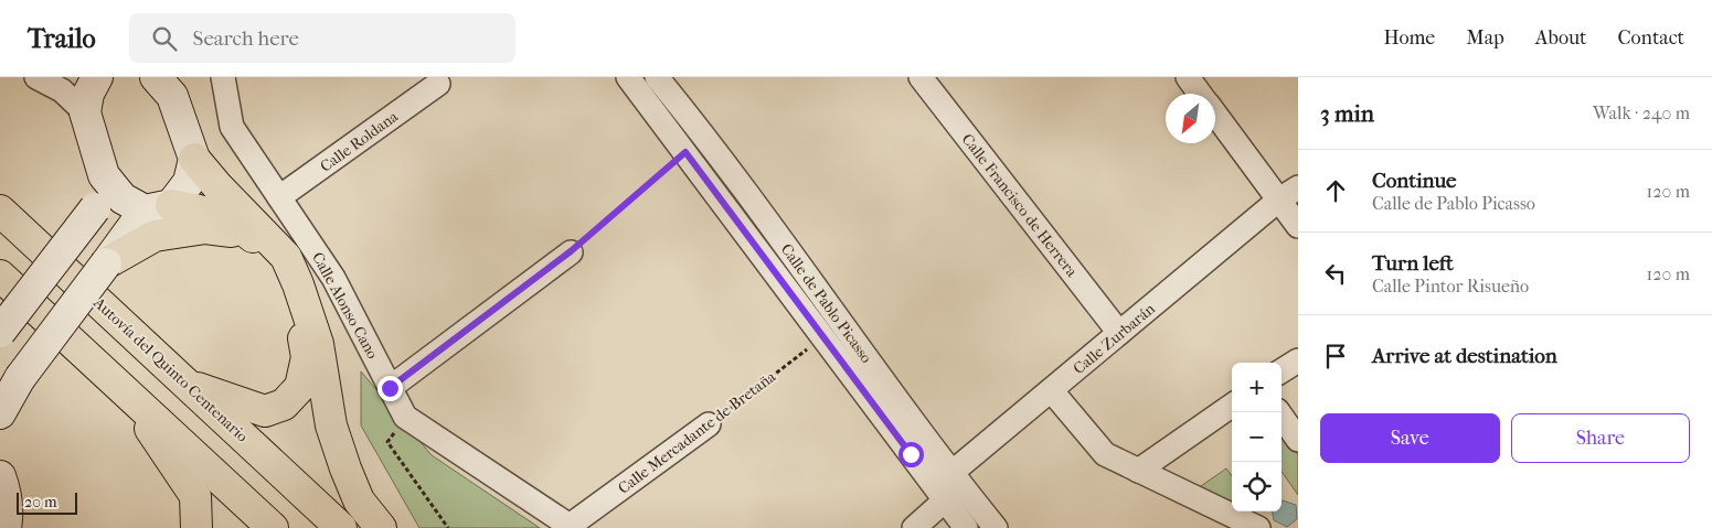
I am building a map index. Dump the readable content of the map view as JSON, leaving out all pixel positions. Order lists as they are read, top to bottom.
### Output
{
  "streets": {
    "highway": ["Autovía del Quinto Centenario"],
    "street": [
      "Calle Roldana",
      "Calle Francisco de Herrera",
      "Calle de Pablo Picasso",
      "Calle Alonso Cano",
      "Calle Zurbarán",
      "Calle Mercadante de Bretaña"
    ]
  },
  "crossings": [
    ["Calle Roldana", "Calle Alonso Cano"],
    ["Calle Francisco de Herrera", "Calle Zurbarán"],
    ["Calle de Pablo Picasso", "Calle Zurbarán"],
    ["Calle de Pablo Picasso", "Calle Mercadante de Bretaña"],
    ["Calle Alonso Cano", "Calle Mercadante de Bretaña"]
  ],
  "scale_bar": "20 m",
  "north": "bottom left",
  "page": {
    "header": "Trailo",
    "search": "Search here",
    "nav": [
      "Home",
      "Map",
      "About",
      "Contact"
    ],
    "heading": ["3 min", "Walk · 240 m"],
    "list": [
      ["Continue", "Calle de Pablo Picasso", "120 m"],
      ["Turn left", "Calle Pintor Risueño", "120 m"],
      "Arrive at destination"
    ],
    "map_buttons": ["+", "−"],
    "buttons": ["Save", "Share"],
    "scale": "20 m"
  }
}
